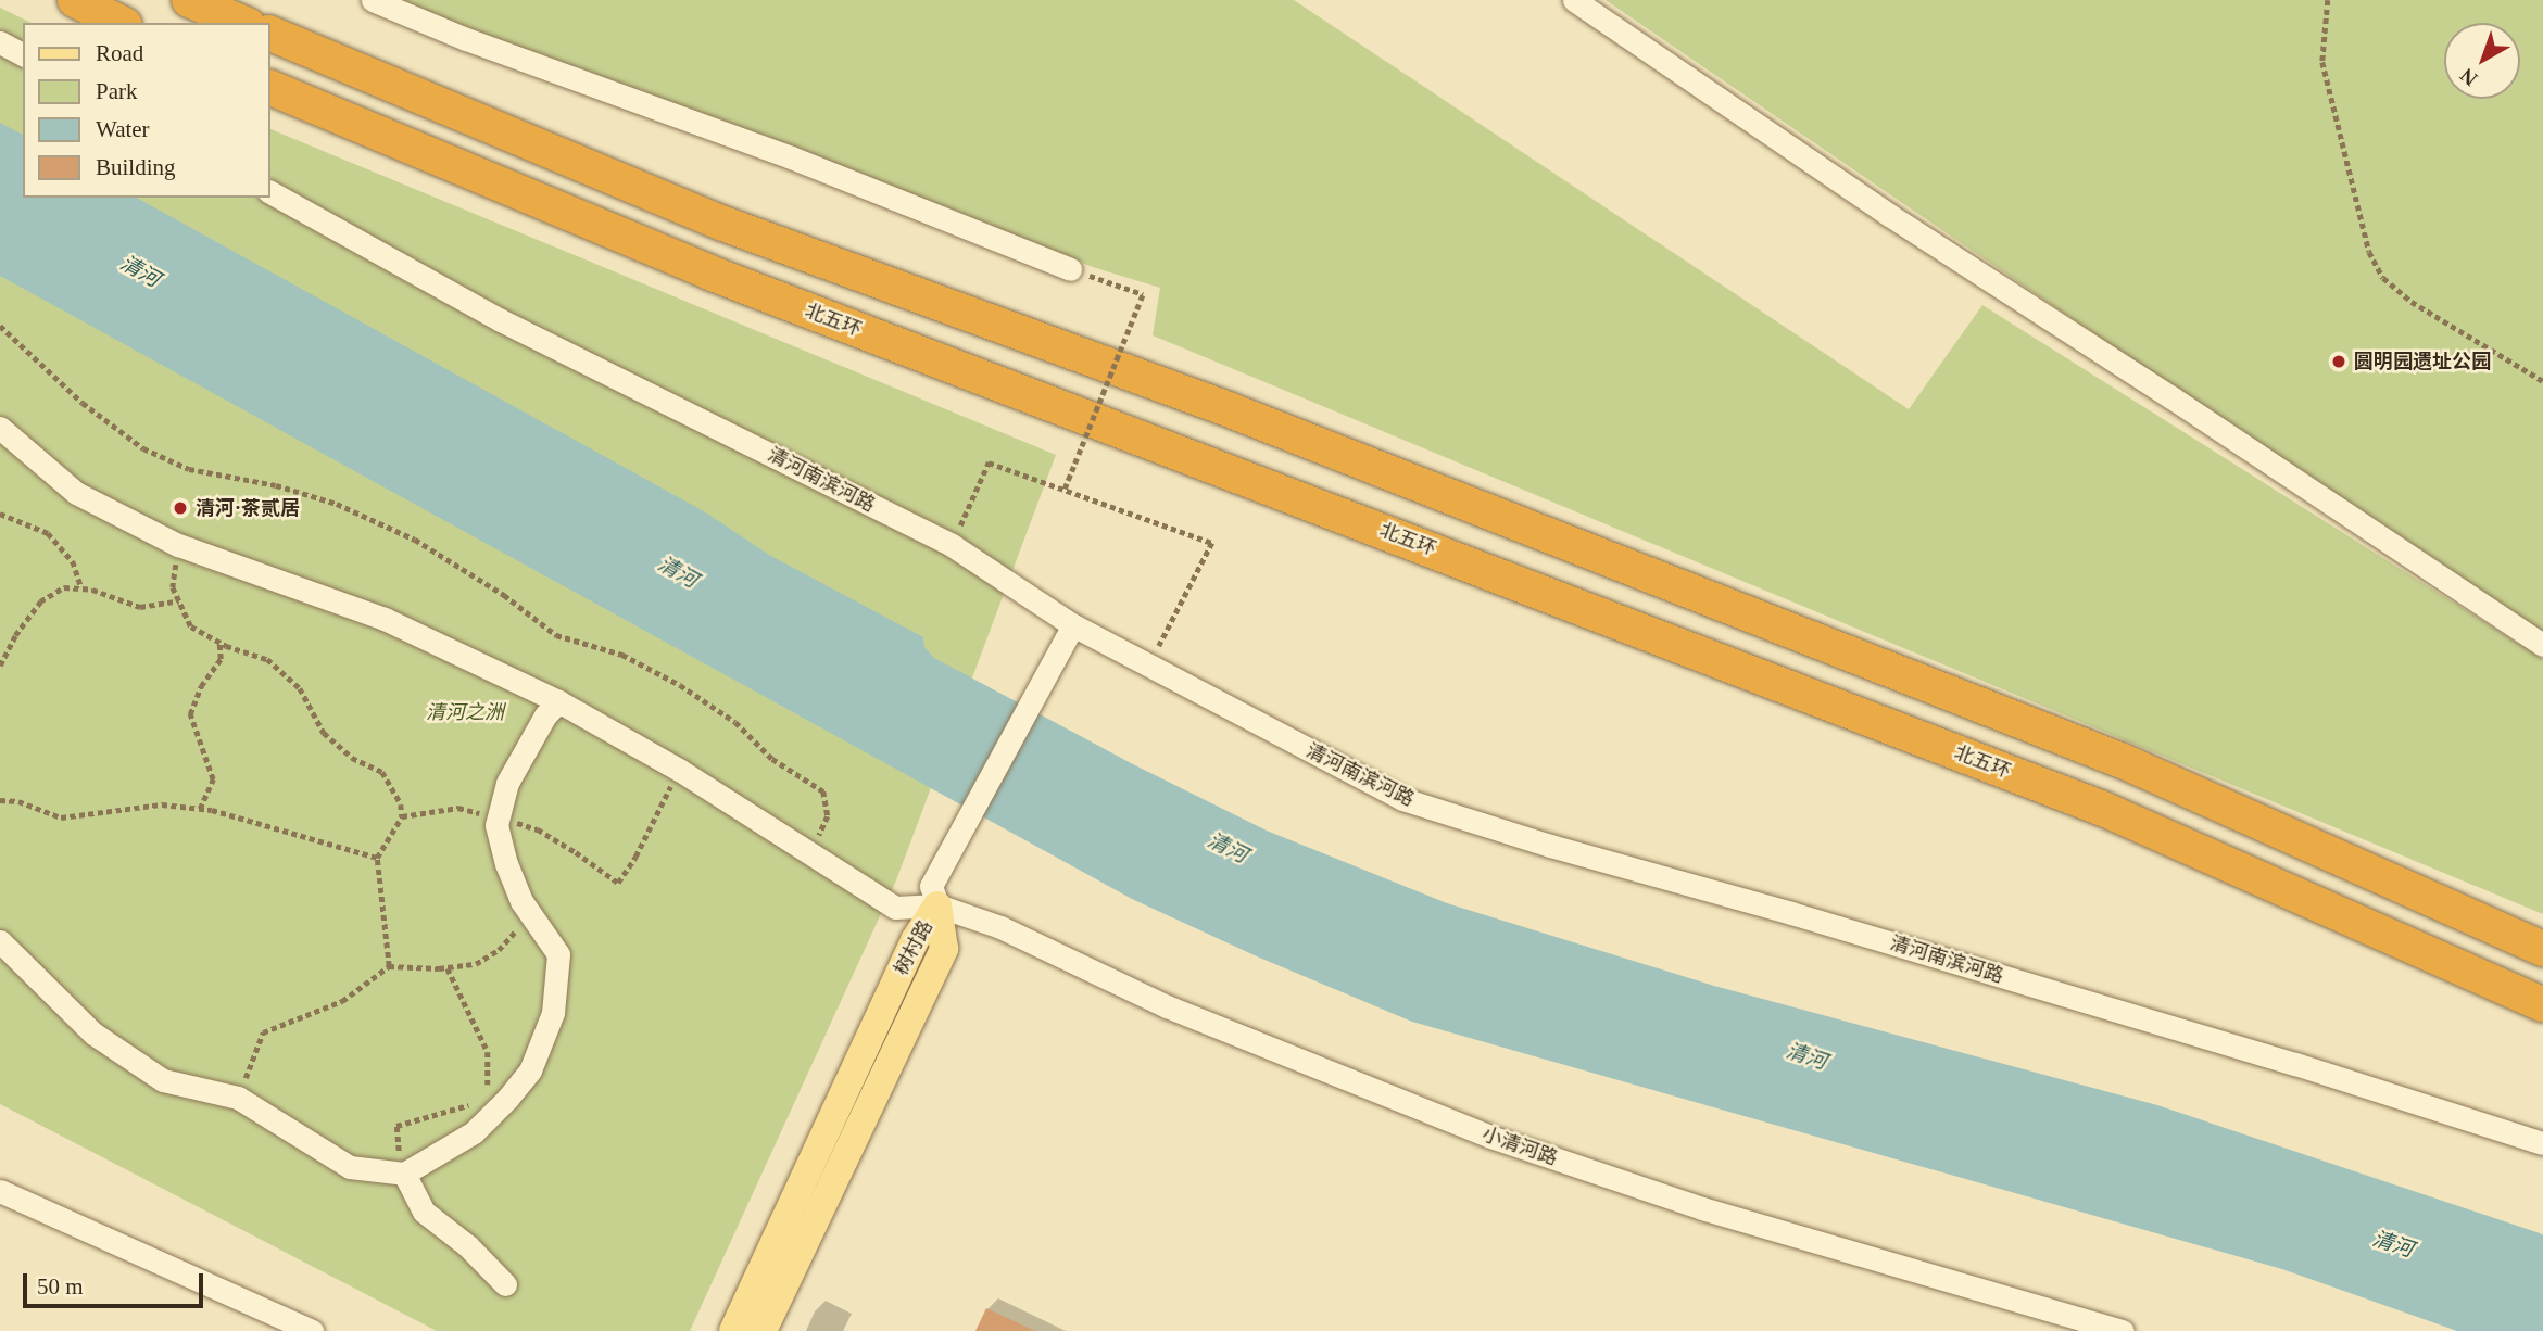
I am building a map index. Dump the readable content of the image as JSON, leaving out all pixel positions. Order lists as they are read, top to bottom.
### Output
{
  "streets": {
    "highway": ["北五环"],
    "main road": ["树村路"],
    "street": ["清河南滨河路", "小清河路"]
  },
  "crossings": [
    ["树村路", "小清河路"]
  ],
  "water": ["清河"],
  "parks": ["清河之洲"],
  "places": ["圆明园遗址公园", "清河·茶贰居"],
  "legend": [
    "Road",
    "Park",
    "Water",
    "Building"
  ],
  "scale_bar": "50 m",
  "north": "bottom left"
}
